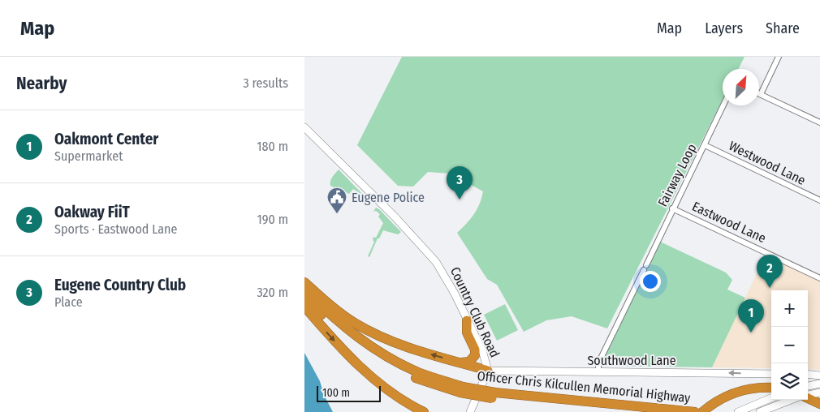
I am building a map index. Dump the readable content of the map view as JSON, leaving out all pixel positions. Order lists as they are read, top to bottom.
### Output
{
  "streets": {
    "highway": ["Officer Chris Kilcullen Memorial Highway"],
    "main road": ["Country Club Road", "Southwood Lane"],
    "street": ["Westwood Lane", "Fairway Loop", "Eastwood Lane"]
  },
  "crossings": [
    ["Westwood Lane", "Fairway Loop"],
    ["Fairway Loop", "Eastwood Lane"],
    ["Fairway Loop", "Southwood Lane"],
    ["Country Club Road", "Southwood Lane"]
  ],
  "one_way": ["Southwood Lane"],
  "places": {
    "public building": ["Eugene Police"]
  },
  "scale_bar": "100 m",
  "north": "top right",
  "page": {
    "header": "Map",
    "nav": ["Map", "Layers", "Share"],
    "heading": ["Nearby", "3 results"],
    "list": [
      {
        "mark": "1",
        "name": "Oakmont Center",
        "note": "Supermarket",
        "value": "180 m"
      },
      {
        "mark": "2",
        "name": "Oakway FiiT",
        "note": "Sports · Eastwood Lane",
        "value": "190 m"
      },
      {
        "mark": "3",
        "name": "Eugene Country Club",
        "note": "Place",
        "value": "320 m"
      }
    ],
    "pins": ["3", "2", "1"],
    "map_buttons": ["+", "−"],
    "scale": "100 m"
  }
}
